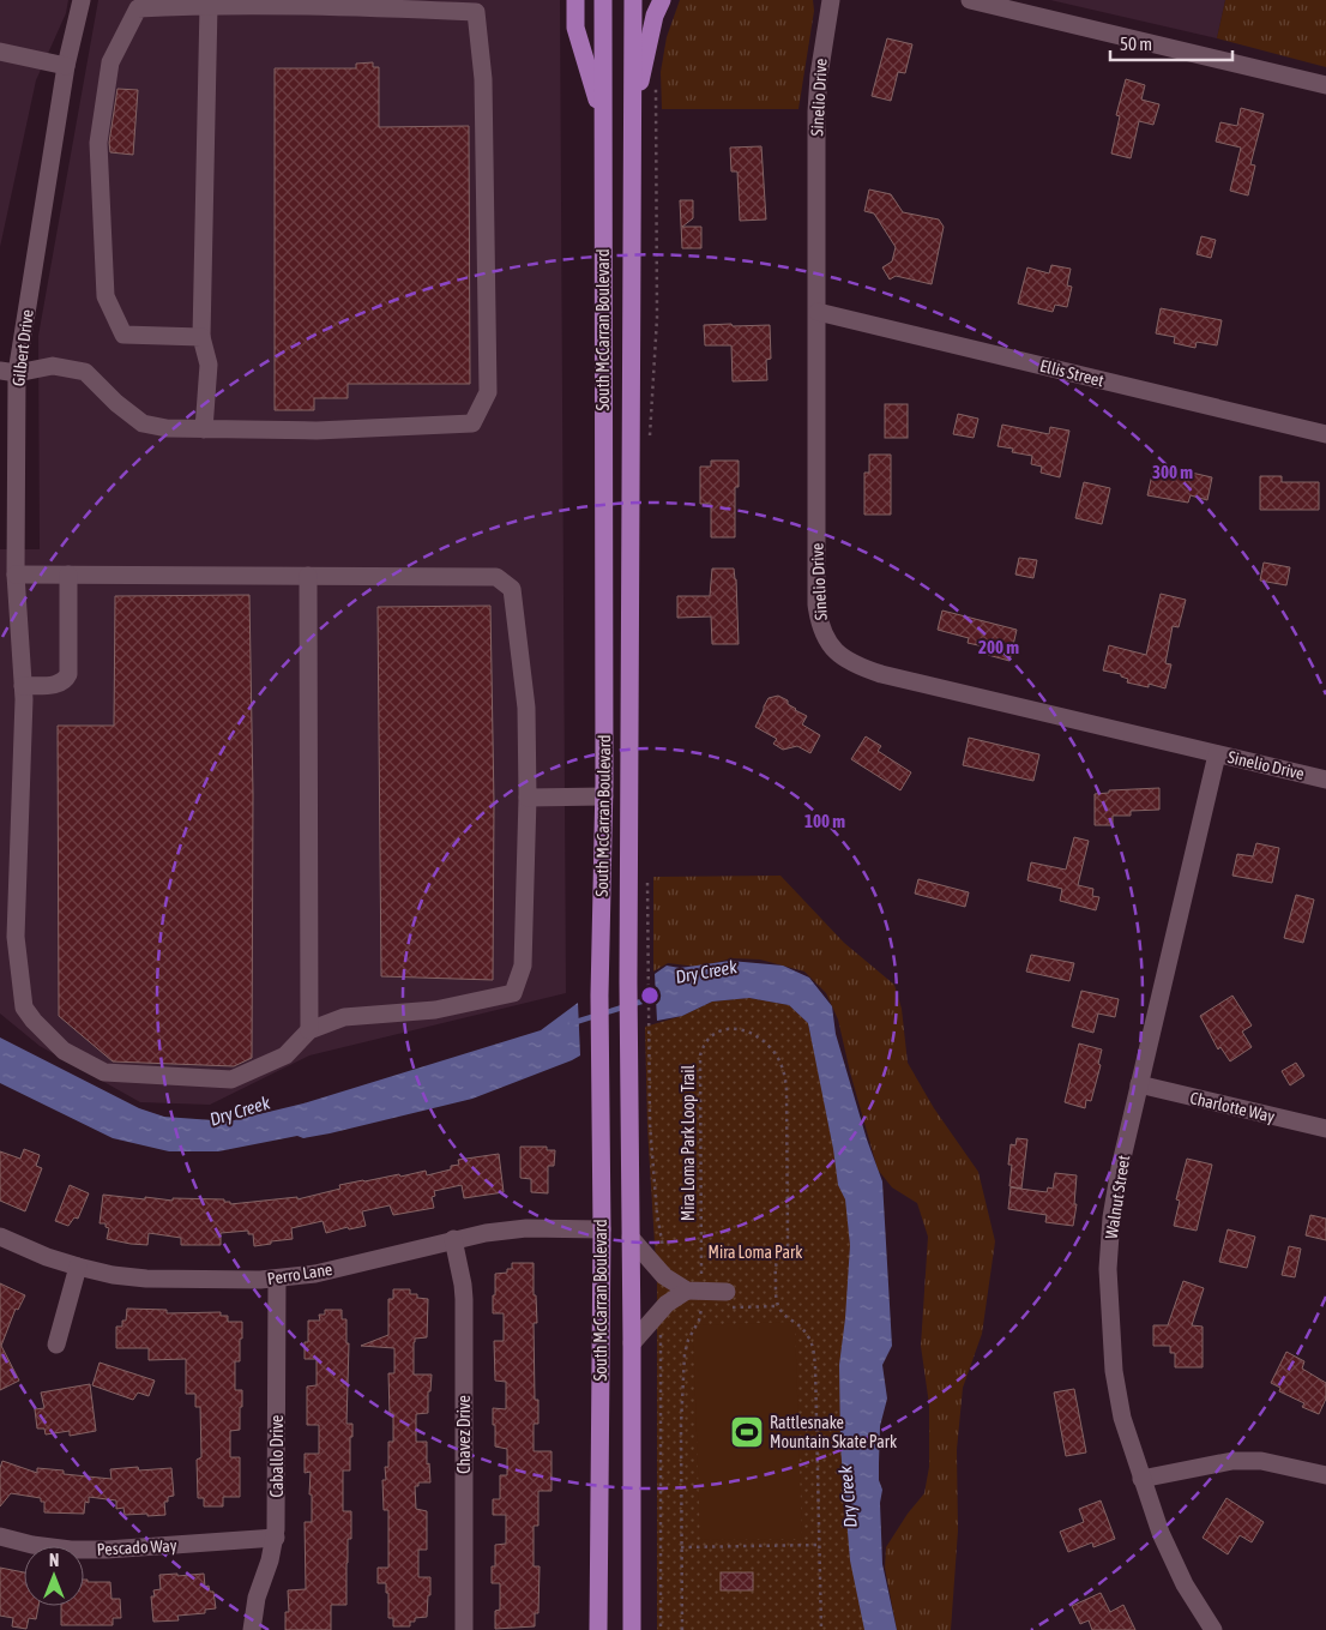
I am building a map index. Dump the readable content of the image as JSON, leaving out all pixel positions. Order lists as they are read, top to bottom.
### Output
{
  "streets": {
    "main road": ["South McCarran Boulevard"],
    "street": [
      "Sinelio Drive",
      "Gilbert Drive",
      "Ellis Street",
      "Charlotte Way",
      "Walnut Street",
      "Perro Lane",
      "Chavez Drive",
      "Caballo Drive",
      "Pescado Way"
    ],
    "path": ["Mira Loma Park Loop Trail"]
  },
  "crossings": [
    ["Sinelio Drive", "Ellis Street"],
    ["Sinelio Drive", "Walnut Street"],
    ["South McCarran Boulevard", "Perro Lane"],
    ["Charlotte Way", "Walnut Street"],
    ["Perro Lane", "Chavez Drive"],
    ["Perro Lane", "Caballo Drive"],
    ["Caballo Drive", "Pescado Way"]
  ],
  "water": ["Dry Creek"],
  "parks": ["Mira Loma Park"],
  "places": {
    "sports": ["Rattlesnake Mountain Skate Park"]
  },
  "scale_bar": "50 m",
  "north": "top",
  "rings": ["300 m", "200 m", "100 m"]
}
